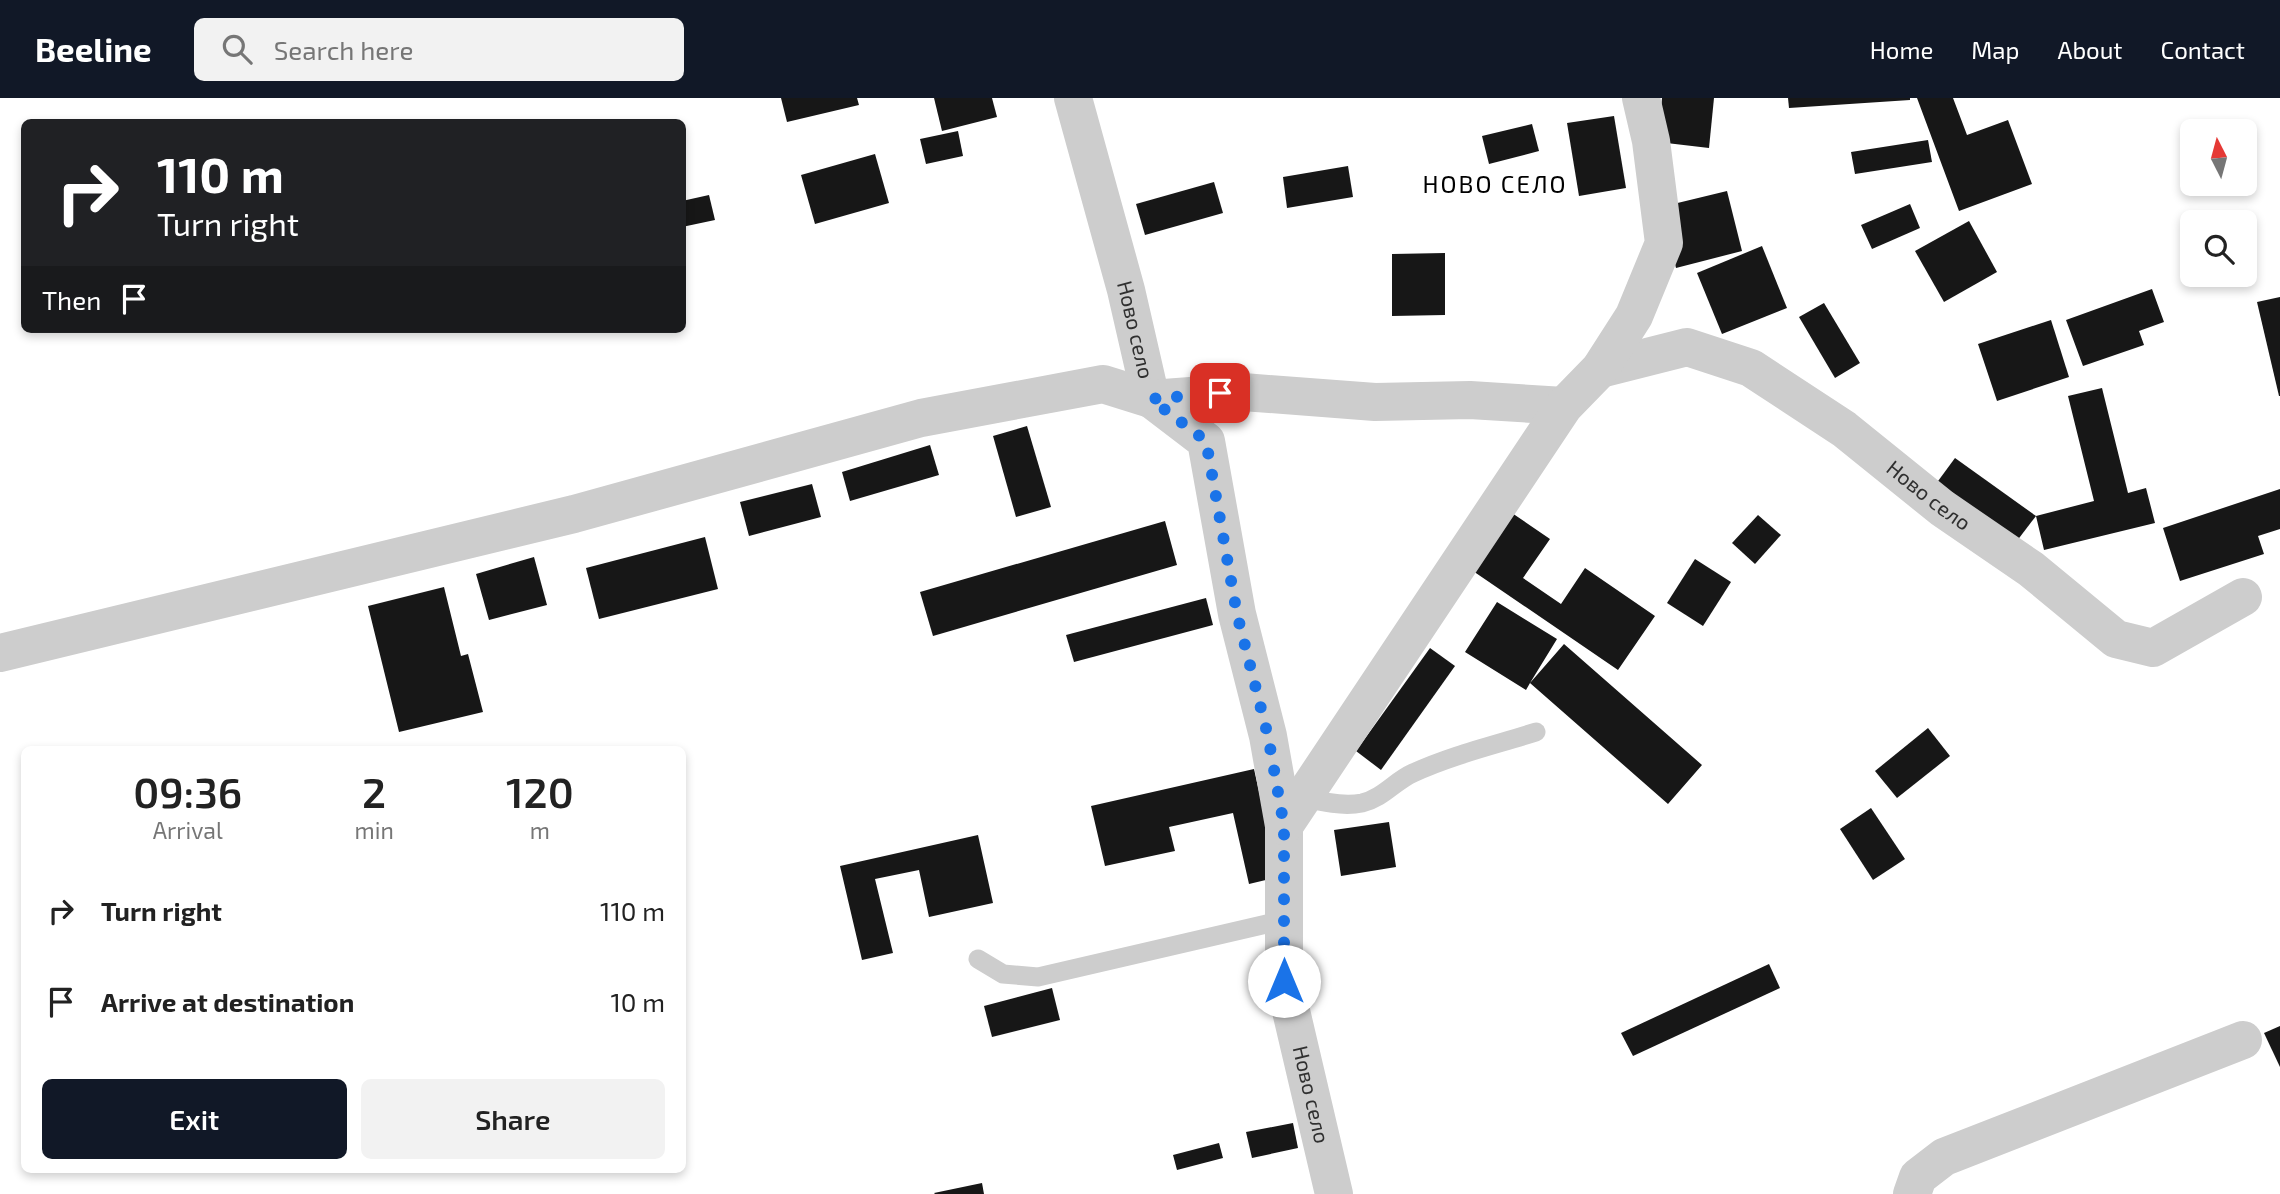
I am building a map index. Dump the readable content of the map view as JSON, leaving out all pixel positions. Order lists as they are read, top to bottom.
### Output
{
  "streets": {
    "street": ["Ново село"]
  },
  "districts": ["НОВО СЕЛО"],
  "north": "top",
  "page": {
    "header": "Beeline",
    "search": "Search here",
    "nav": [
      "Home",
      "Map",
      "About",
      "Contact"
    ],
    "turn": ["110 m", "Turn right"],
    "then": "Then",
    "eta": [
      "09:36",
      "Arrival",
      "2",
      "min",
      "120",
      "m"
    ],
    "list": [
      {
        "name": "Turn right",
        "value": "110 m"
      },
      {
        "name": "Arrive at destination",
        "value": "10 m"
      }
    ],
    "buttons": ["Exit", "Share"]
  }
}
